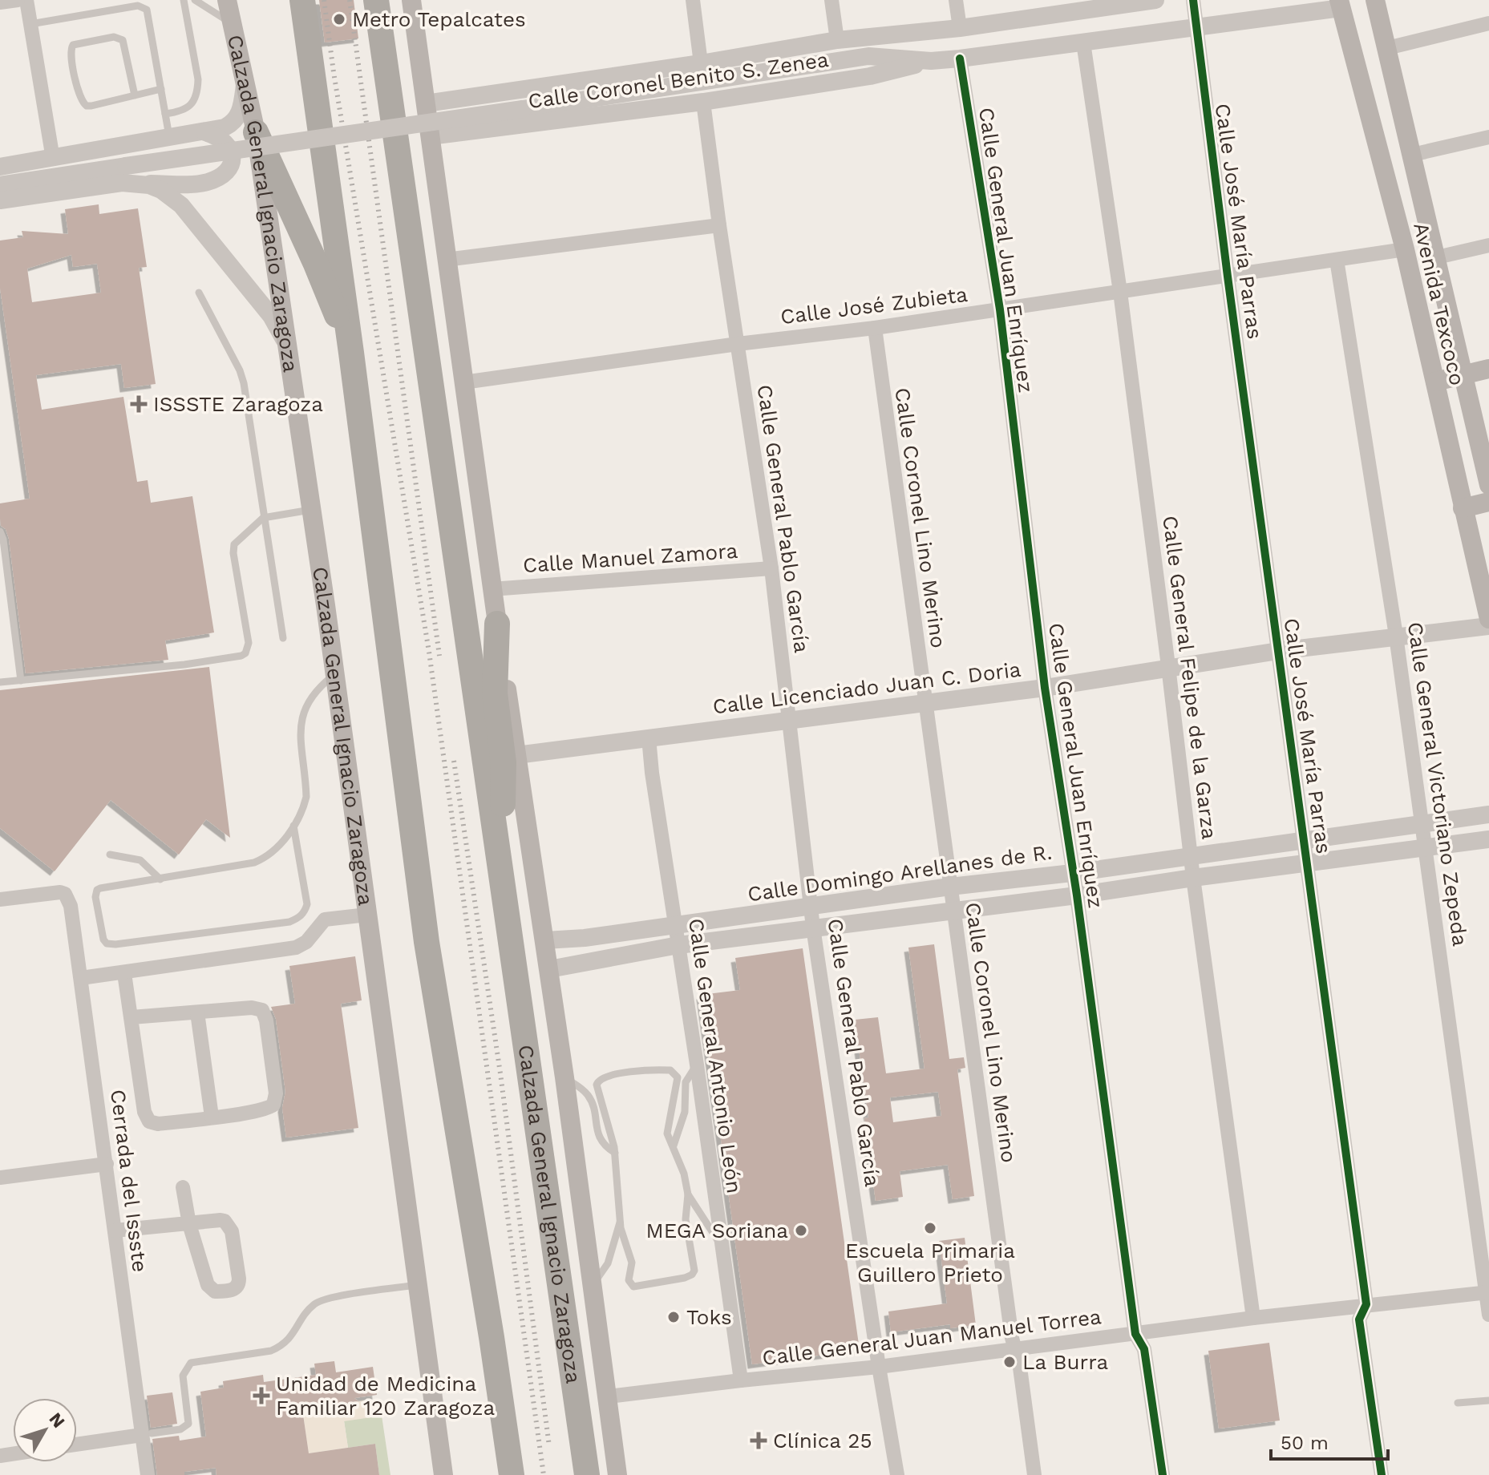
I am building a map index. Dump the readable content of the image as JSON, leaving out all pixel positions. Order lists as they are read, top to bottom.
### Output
{
  "streets": {
    "highway": ["Calzada General Ignacio Zaragoza"],
    "main road": ["Avenida Texcoco"],
    "street": [
      "Calle Coronel Benito S. Zenea",
      "Calle José María Parras",
      "Calle General Juan Enríquez",
      "Calle José Zubieta",
      "Calle Coronel Lino Merino",
      "Calle General Pablo García",
      "Calle Manuel Zamora",
      "Calle General Felipe de la Garza",
      "Calle Licenciado Juan C. Doria",
      "Calle General Victoriano Zepeda",
      "Calle Domingo Arellanes de R.",
      "Calle General Antonio León",
      "Cerrada del Issste",
      "Calle General Juan Manuel Torrea"
    ]
  },
  "crossings": [
    ["Calle Coronel Benito S. Zenea", "Calzada General Ignacio Zaragoza"],
    ["Calle Coronel Benito S. Zenea", "Calle José María Parras"],
    ["Calle Coronel Benito S. Zenea", "Calle General Juan Enríquez"],
    ["Calle Coronel Benito S. Zenea", "Avenida Texcoco"],
    ["Calle Coronel Benito S. Zenea", "Calle General Pablo García"],
    ["Calle Coronel Benito S. Zenea", "Calle General Felipe de la Garza"],
    ["Calzada General Ignacio Zaragoza", "Calle José Zubieta"],
    ["Calzada General Ignacio Zaragoza", "Calle Manuel Zamora"],
    ["Calzada General Ignacio Zaragoza", "Calle Licenciado Juan C. Doria"],
    ["Calzada General Ignacio Zaragoza", "Calle Domingo Arellanes de R."],
    ["Calzada General Ignacio Zaragoza", "Calle General Juan Manuel Torrea"],
    ["Calle José María Parras", "Calle José Zubieta"],
    ["Calle José María Parras", "Calle Licenciado Juan C. Doria"],
    ["Calle José María Parras", "Calle Domingo Arellanes de R."],
    ["Calle José María Parras", "Calle General Juan Manuel Torrea"],
    ["Calle General Juan Enríquez", "Calle José Zubieta"],
    ["Calle General Juan Enríquez", "Calle Licenciado Juan C. Doria"],
    ["Calle General Juan Enríquez", "Calle Domingo Arellanes de R."],
    ["Calle General Juan Enríquez", "Calle General Juan Manuel Torrea"],
    ["Avenida Texcoco", "Calle José Zubieta"],
    ["Calle José Zubieta", "Calle Coronel Lino Merino"],
    ["Calle José Zubieta", "Calle General Pablo García"],
    ["Calle José Zubieta", "Calle General Felipe de la Garza"],
    ["Calle José Zubieta", "Calle General Victoriano Zepeda"],
    ["Calle Coronel Lino Merino", "Calle Licenciado Juan C. Doria"],
    ["Calle Coronel Lino Merino", "Calle Domingo Arellanes de R."],
    ["Calle Coronel Lino Merino", "Calle General Juan Manuel Torrea"],
    ["Calle General Pablo García", "Calle Manuel Zamora"],
    ["Calle General Pablo García", "Calle Licenciado Juan C. Doria"],
    ["Calle General Pablo García", "Calle Domingo Arellanes de R."],
    ["Calle General Pablo García", "Calle General Juan Manuel Torrea"],
    ["Calle General Felipe de la Garza", "Calle Licenciado Juan C. Doria"],
    ["Calle General Felipe de la Garza", "Calle Domingo Arellanes de R."],
    ["Calle General Felipe de la Garza", "Calle General Juan Manuel Torrea"],
    ["Calle Licenciado Juan C. Doria", "Calle General Victoriano Zepeda"],
    ["Calle Licenciado Juan C. Doria", "Calle General Antonio León"],
    ["Calle General Victoriano Zepeda", "Calle Domingo Arellanes de R."],
    ["Calle General Victoriano Zepeda", "Calle General Juan Manuel Torrea"],
    ["Calle Domingo Arellanes de R.", "Calle General Antonio León"],
    ["Calle General Antonio León", "Calle General Juan Manuel Torrea"]
  ],
  "places": {
    "other": [
      "Metro Tepalcates",
      "Escuela Primaria Guillero Prieto",
      "MEGA Soriana",
      "Toks",
      "La Burra"
    ],
    "health": ["ISSSTE Zaragoza", "Unidad de Medicina Familiar 120 Zaragoza", "Clínica 25"]
  },
  "scale_bar": "50 m",
  "north": "top right"
}
